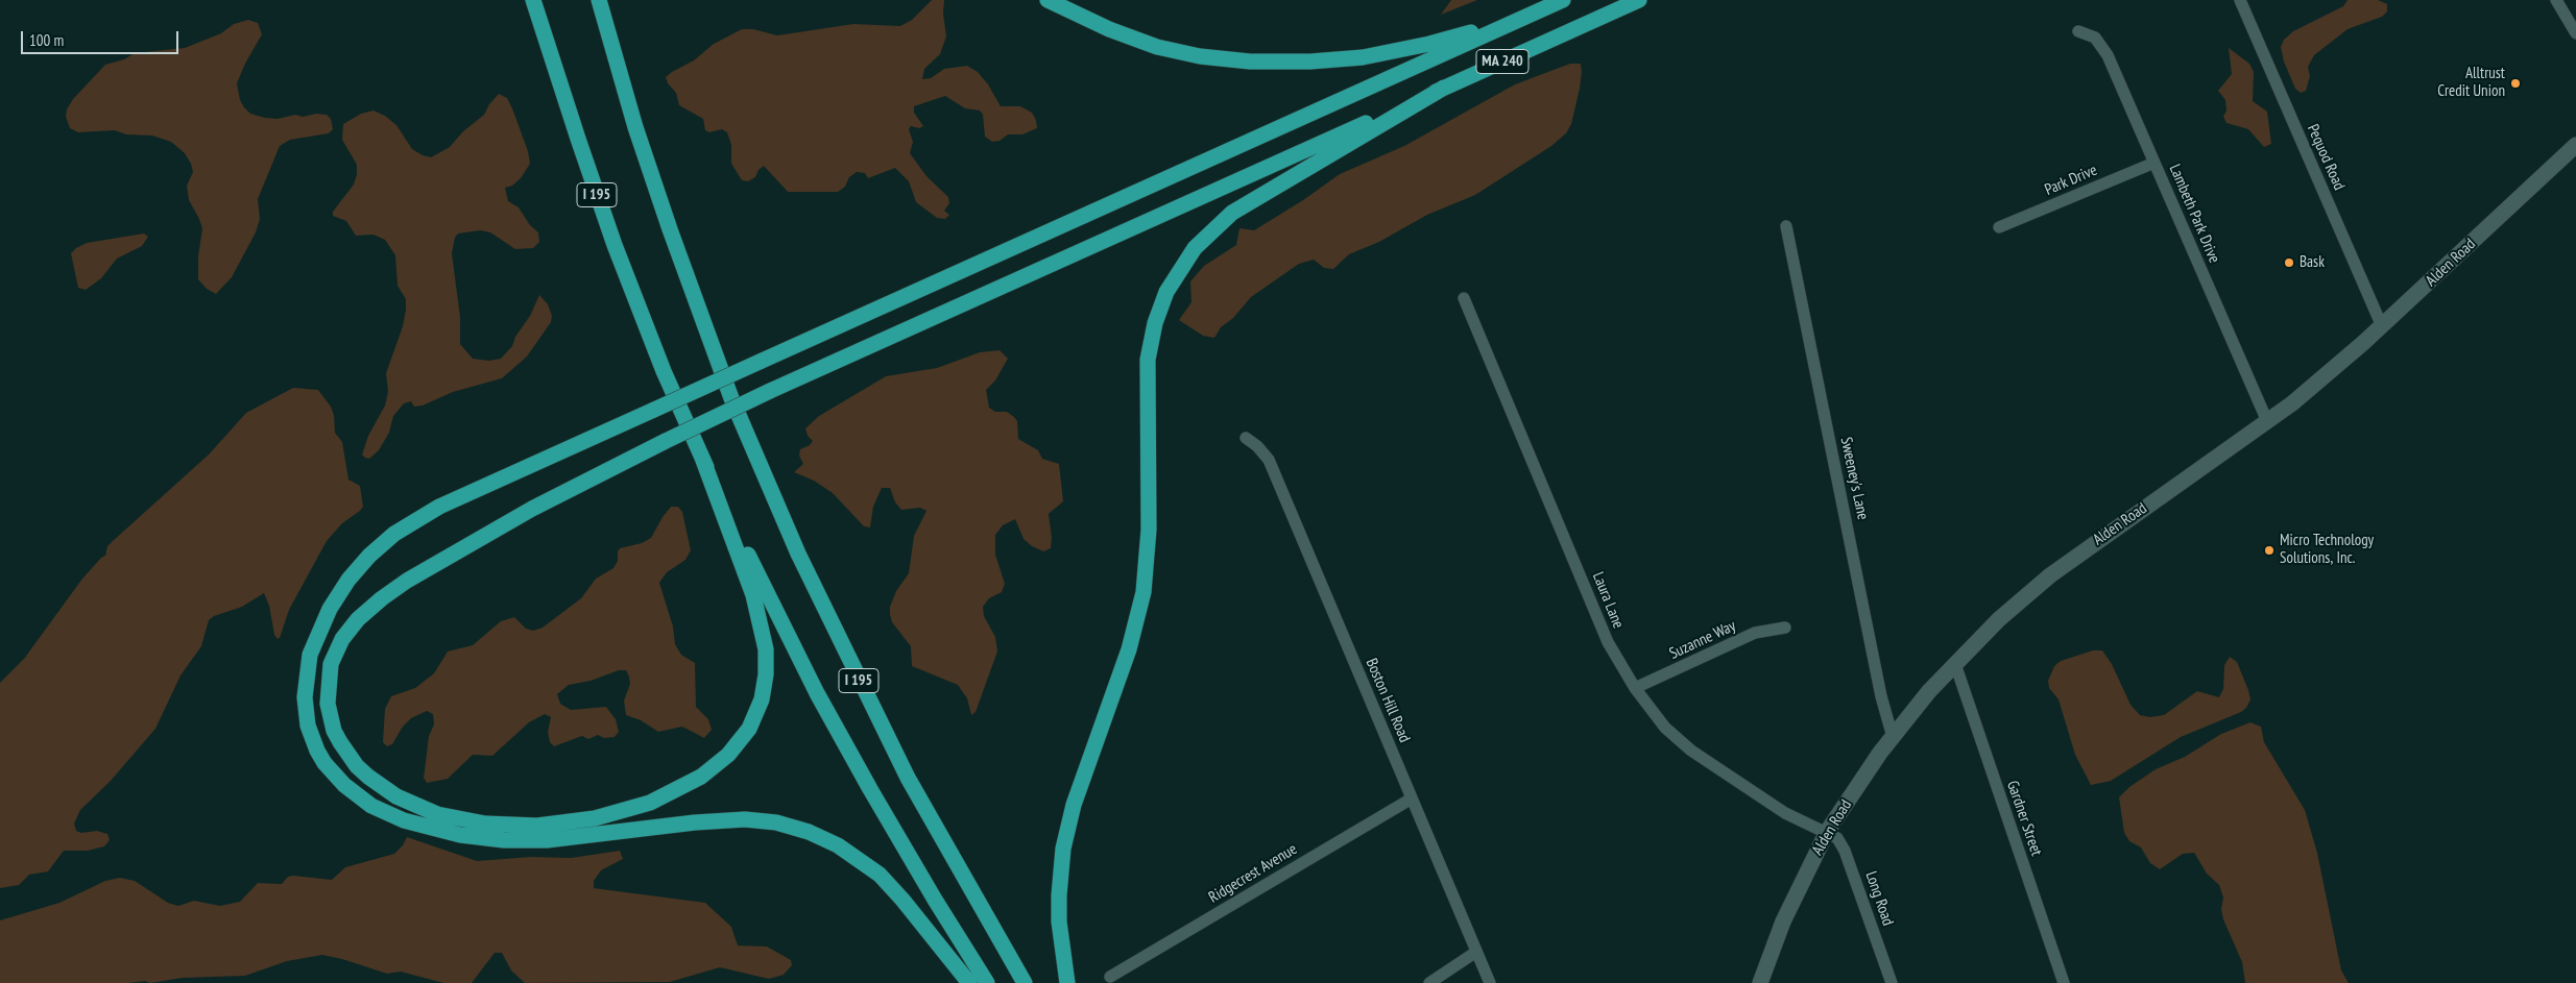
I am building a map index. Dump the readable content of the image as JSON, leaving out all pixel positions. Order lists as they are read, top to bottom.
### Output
{
  "streets": {
    "highway": ["MA 240", "I 195"],
    "main road": ["Alden Road"],
    "street": [
      "Pequod Road",
      "Park Drive",
      "Lambeth Park Drive",
      "Sweeney's Lane",
      "Laura Lane",
      "Suzanne Way",
      "Boston Hill Road",
      "Gardner Street",
      "Ridgecrest Avenue",
      "Long Road"
    ]
  },
  "crossings": [
    ["Pequod Road", "Alden Road"],
    ["Park Drive", "Lambeth Park Drive"],
    ["Lambeth Park Drive", "Alden Road"],
    ["Alden Road", "Sweeney's Lane"],
    ["Alden Road", "Laura Lane"],
    ["Alden Road", "Gardner Street"],
    ["Alden Road", "Long Road"],
    ["Laura Lane", "Suzanne Way"],
    ["Laura Lane", "Long Road"],
    ["Boston Hill Road", "Ridgecrest Avenue"]
  ],
  "places": ["Alltrust Credit Union", "Bask", "Micro Technology Solutions, Inc."],
  "scale_bar": "100 m"
}
